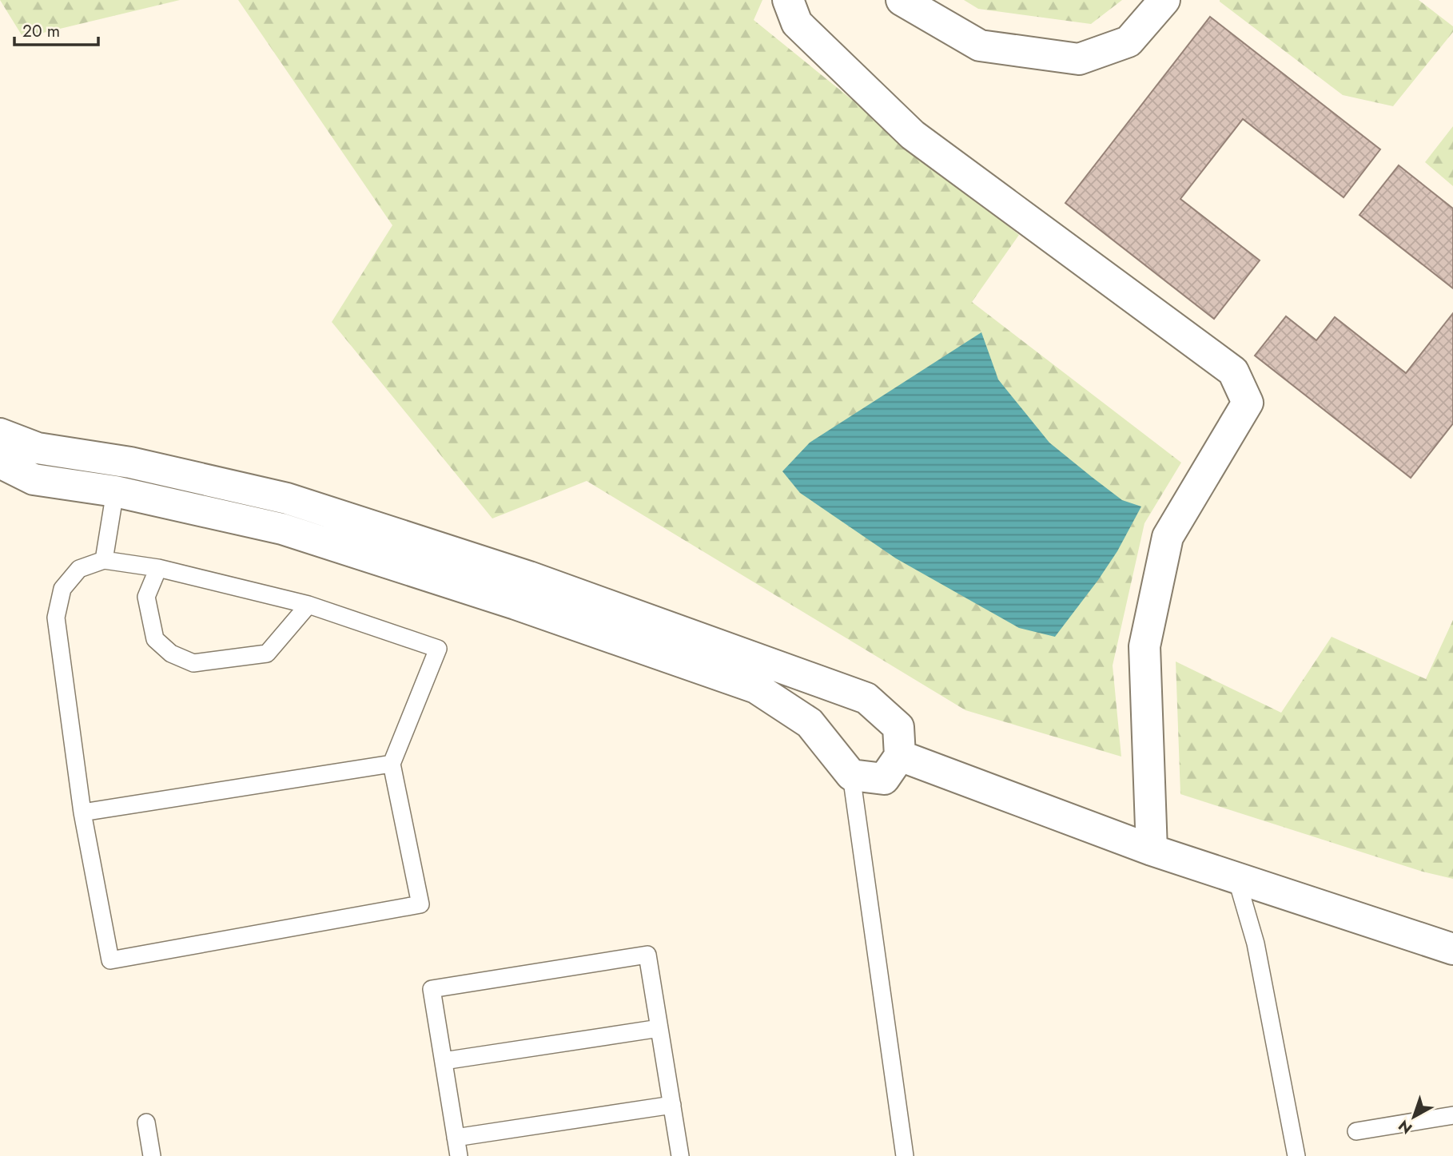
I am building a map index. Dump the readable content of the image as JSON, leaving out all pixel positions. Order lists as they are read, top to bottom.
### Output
{
  "scale_bar": "20 m",
  "north": "bottom left"
}
